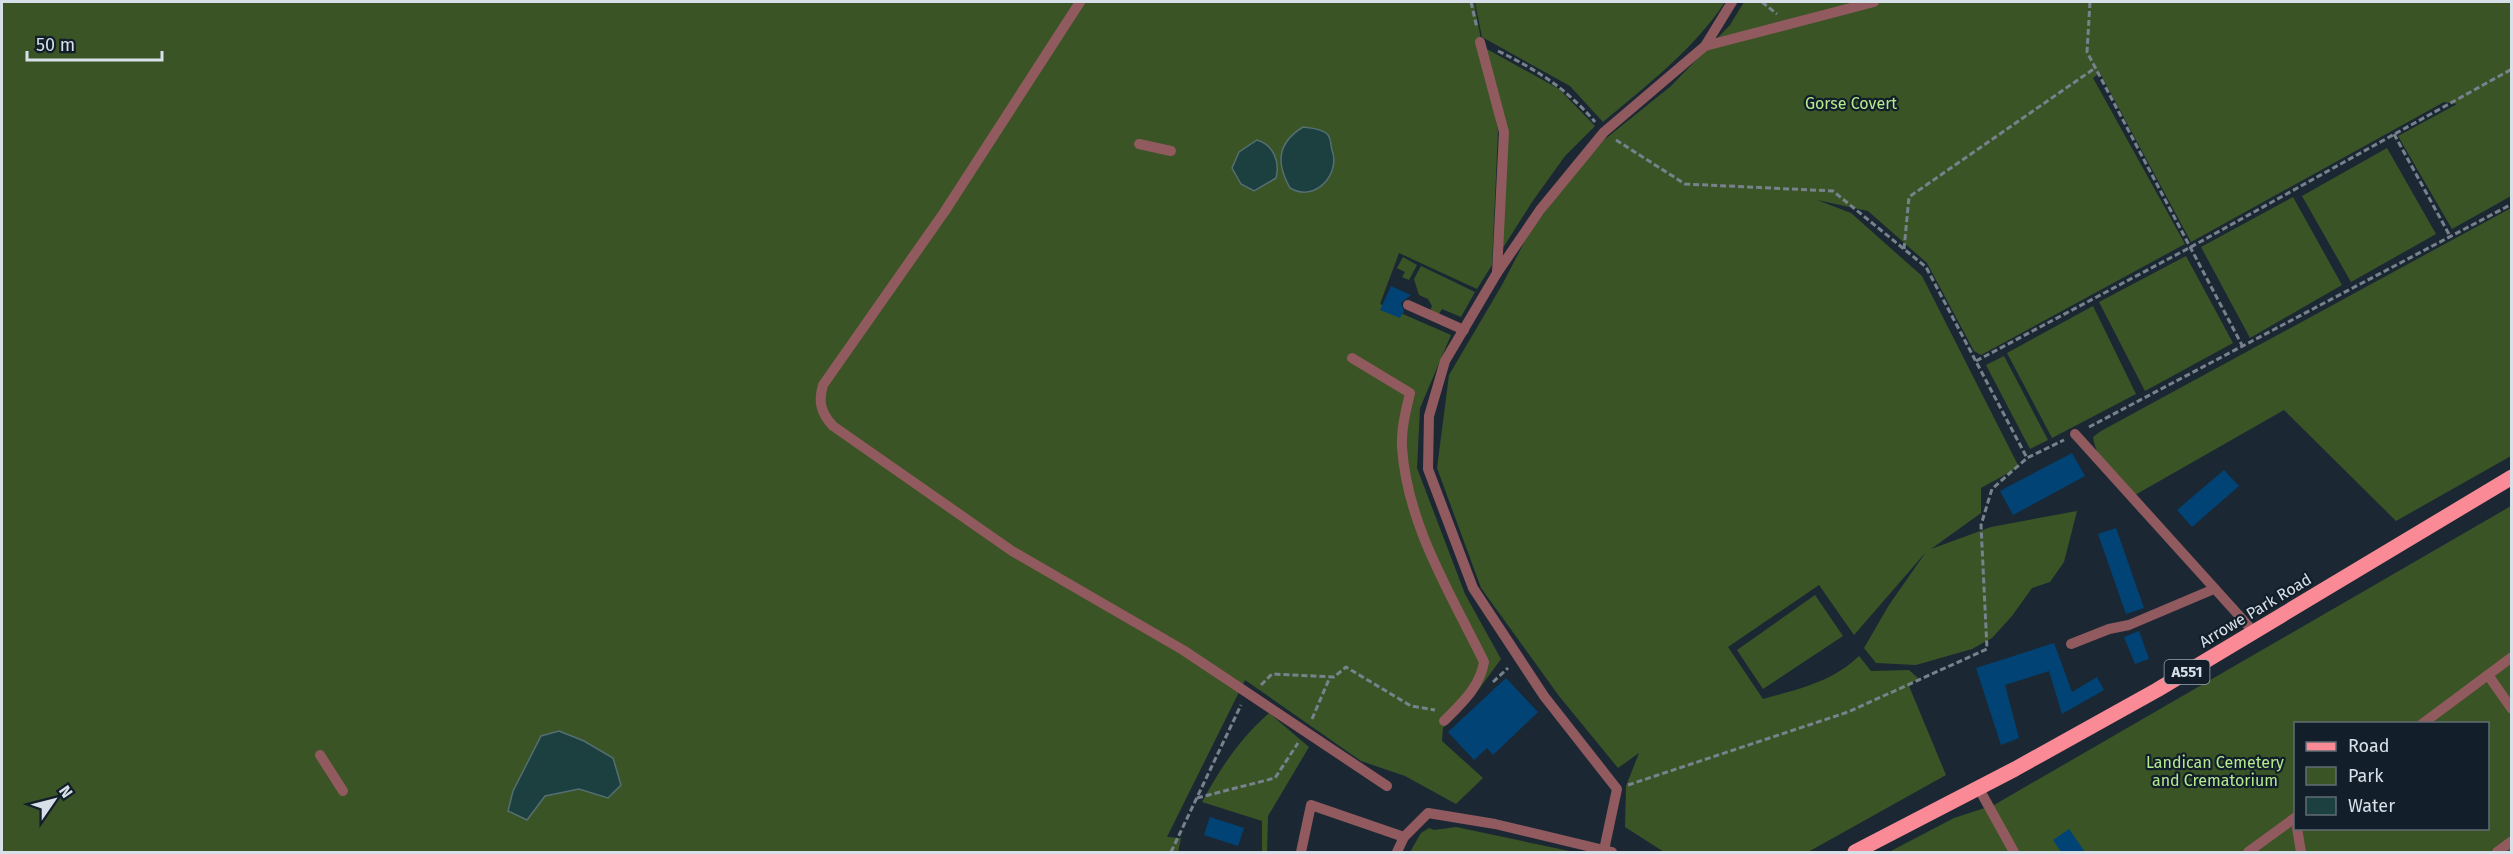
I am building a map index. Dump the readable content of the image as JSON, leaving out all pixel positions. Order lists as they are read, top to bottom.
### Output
{
  "streets": {
    "main road": ["Arrowe Park Road", "A551"]
  },
  "parks": ["Gorse Covert", "Landican Cemetery and Crematorium"],
  "legend": ["Road", "Park", "Water"],
  "scale_bar": "50 m",
  "north": "top right"
}
